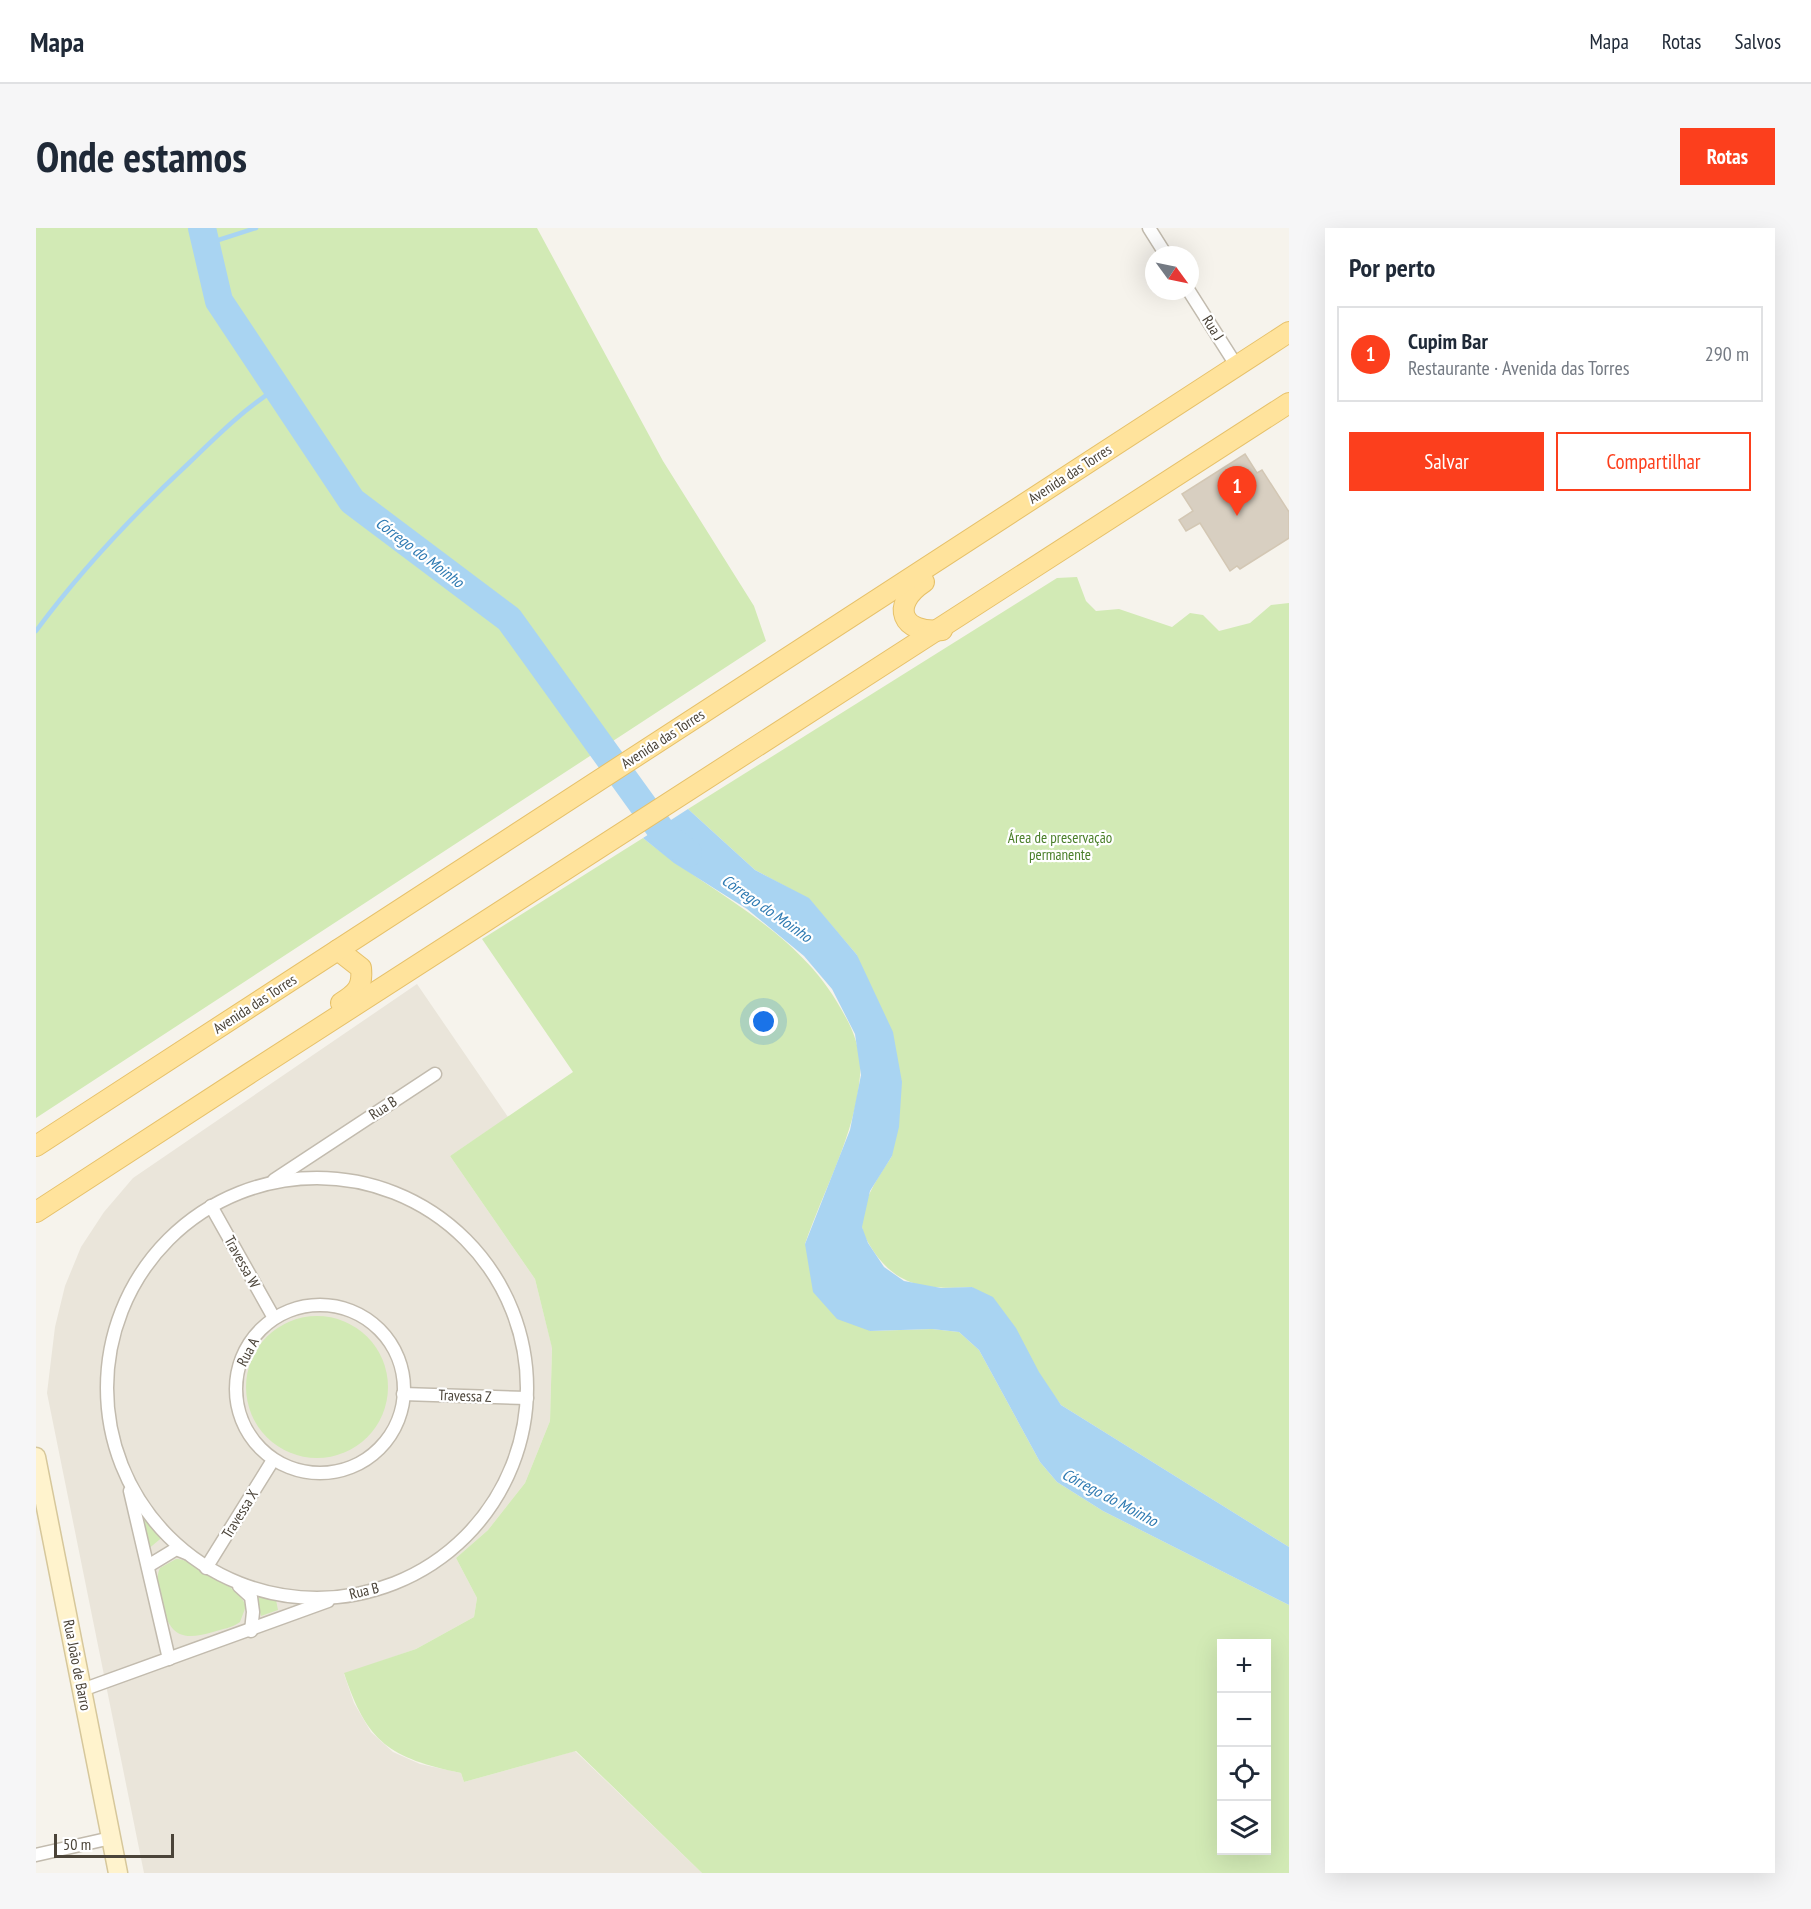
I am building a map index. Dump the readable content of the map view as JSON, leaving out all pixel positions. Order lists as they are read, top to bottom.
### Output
{
  "streets": {
    "main road": ["Avenida das Torres"],
    "street": [
      "Rua J",
      "Rua B",
      "Travessa W",
      "Rua A",
      "Travessa Z",
      "Travessa X",
      "Rua João de Barro"
    ]
  },
  "crossings": [
    ["Rua J", "Avenida das Torres"],
    ["Rua B", "Travessa W"],
    ["Rua B", "Travessa Z"],
    ["Rua B", "Travessa X"],
    ["Travessa W", "Rua A"],
    ["Travessa W", "Travessa Z"],
    ["Travessa W", "Travessa X"],
    ["Rua A", "Travessa Z"],
    ["Rua A", "Travessa X"],
    ["Travessa Z", "Travessa X"]
  ],
  "water": ["Córrego do Moinho"],
  "parks": ["Área de preservação permanente"],
  "scale_bar": "50 m",
  "north": "bottom right",
  "page": {
    "header": "Mapa",
    "nav": ["Mapa", "Rotas", "Salvos"],
    "buttons": [
      "Rotas",
      ["Salvar", "Compartilhar"]
    ],
    "title": "Onde estamos",
    "heading": "Por perto",
    "list": [
      {
        "mark": "1",
        "name": "Cupim Bar",
        "note": "Restaurante · Avenida das Torres",
        "value": "290 m"
      }
    ],
    "pins": "1",
    "map_buttons": ["+", "−"],
    "scale": "50 m"
  }
}
